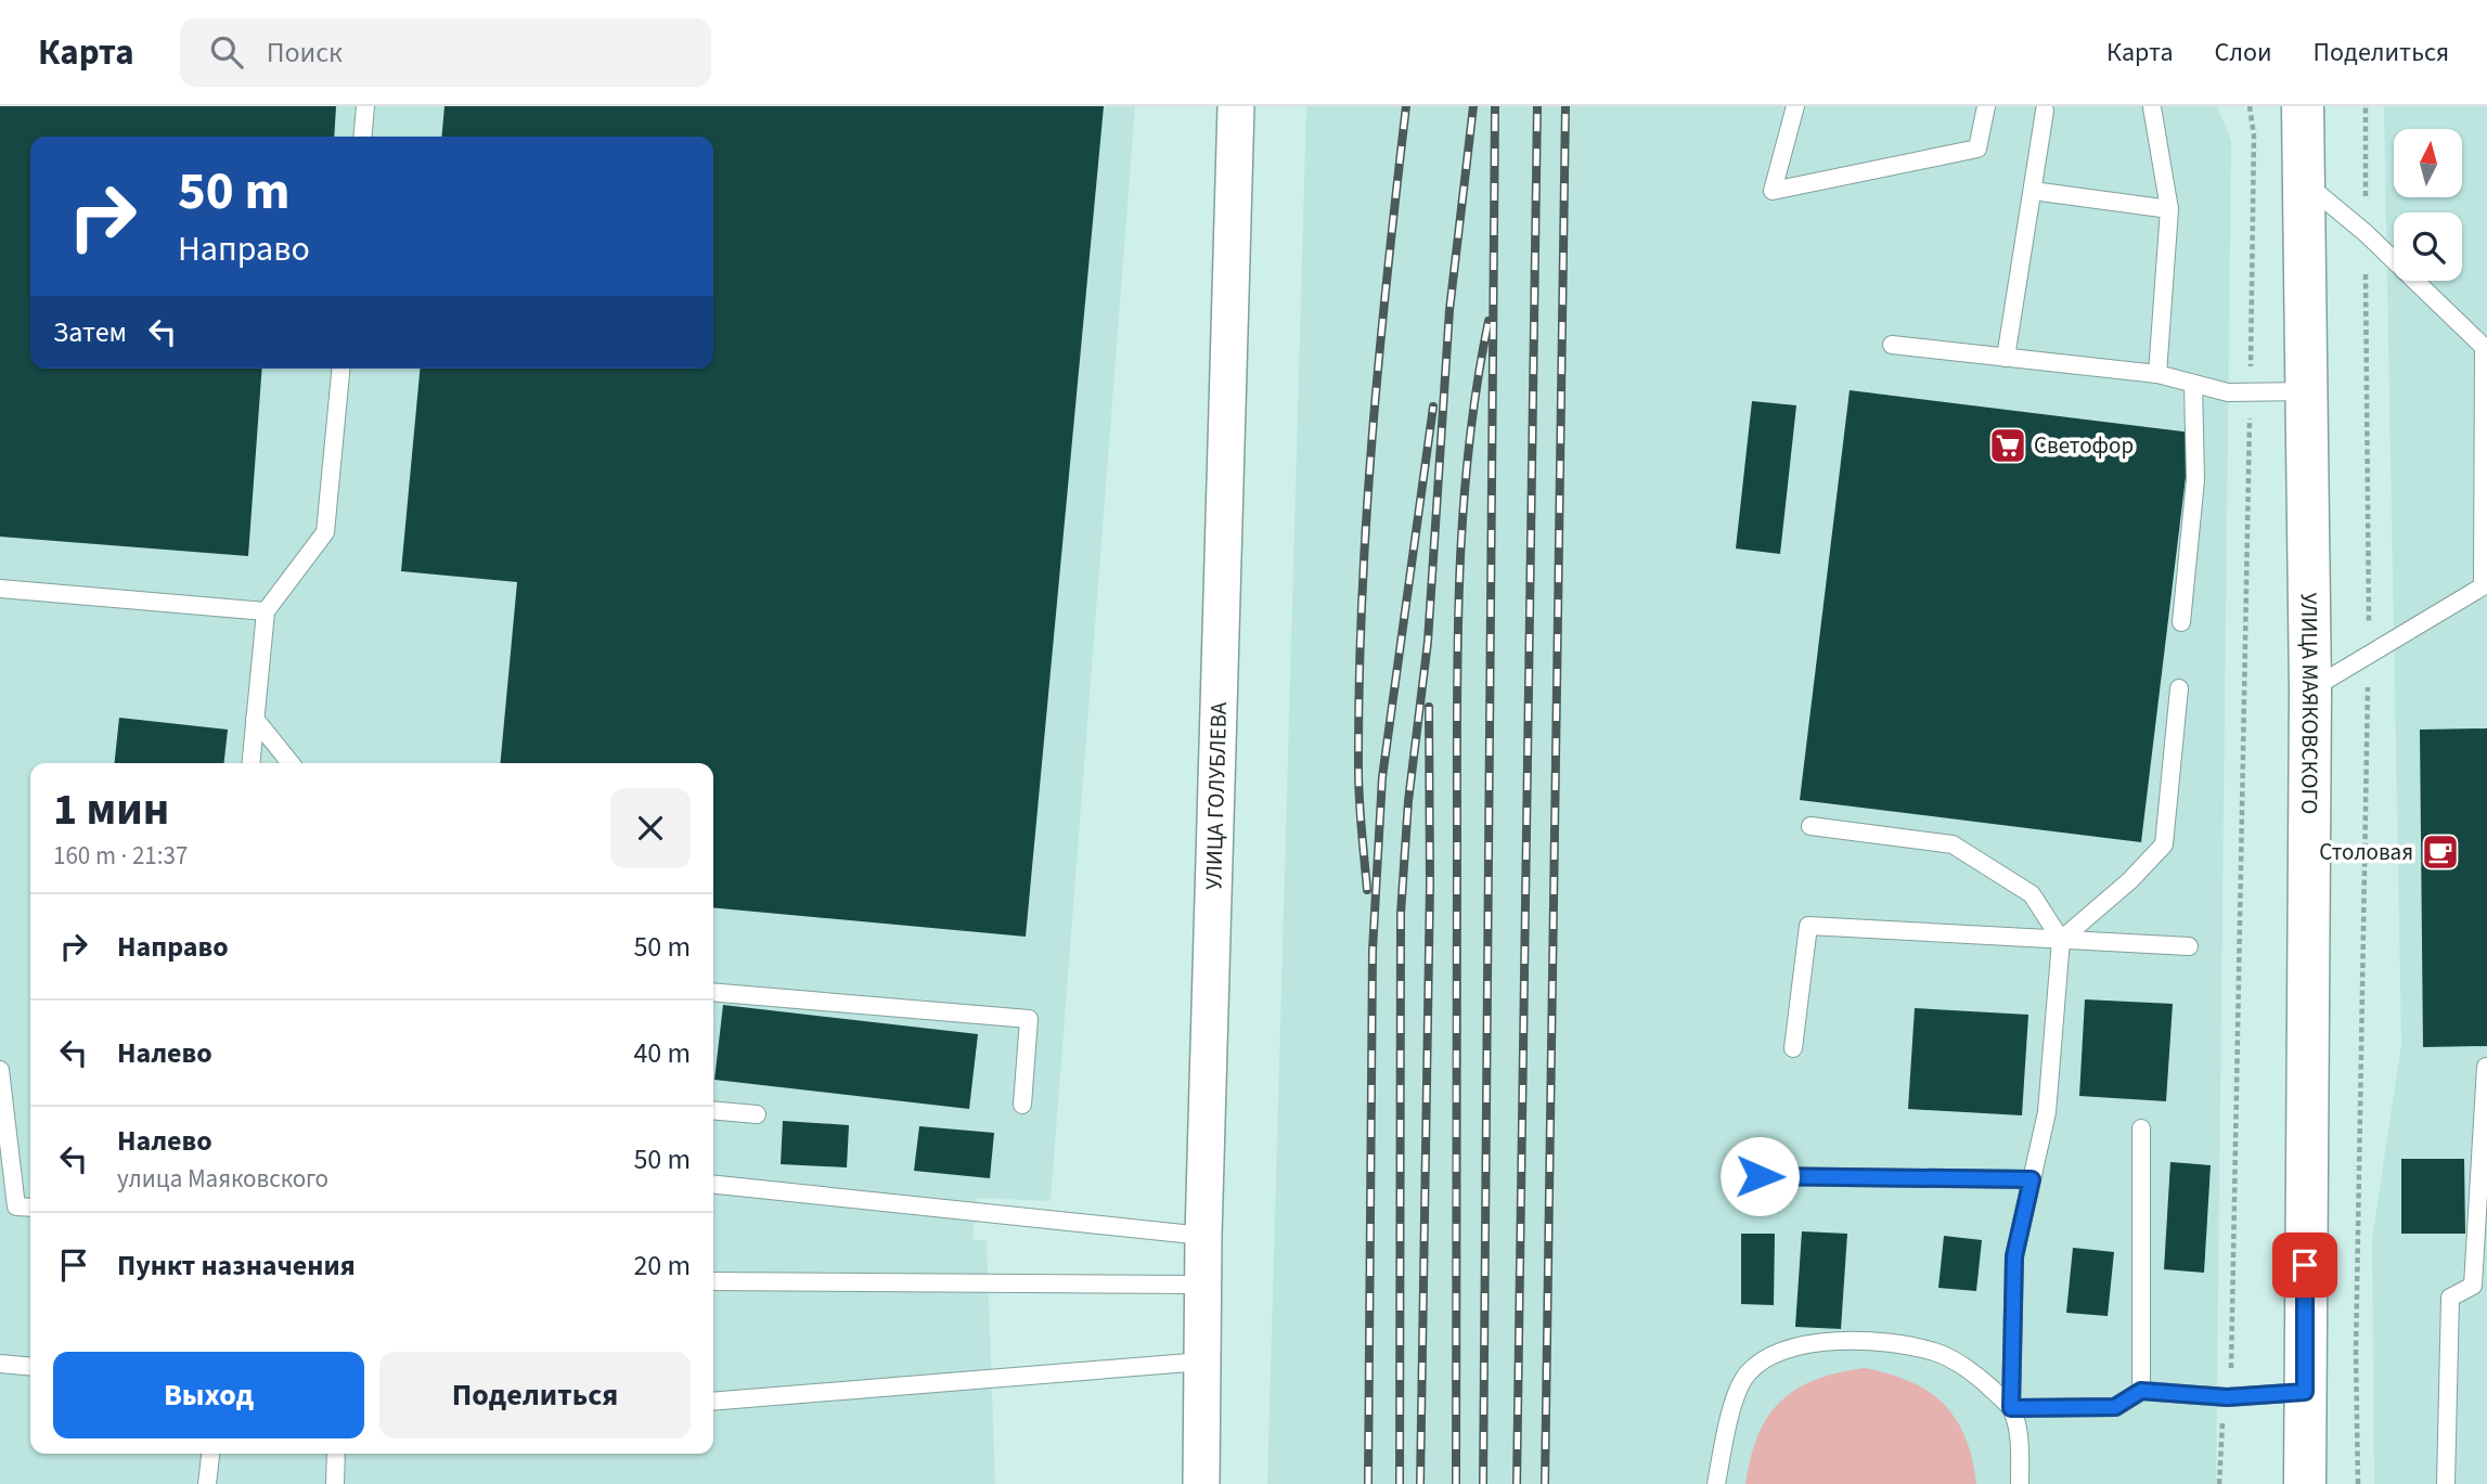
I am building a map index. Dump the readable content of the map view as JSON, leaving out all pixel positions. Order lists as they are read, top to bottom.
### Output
{
  "streets": {
    "main road": ["УЛИЦА МАЯКОВСКОГО"],
    "street": ["УЛИЦА ГОЛУБЛЕВА"]
  },
  "places": {
    "supermarket": ["Светофор"],
    "cafe": ["Столовая"]
  },
  "north": "top",
  "page": {
    "header": "Карта",
    "search": "Поиск",
    "nav": ["Карта", "Слои", "Поделиться"],
    "turn": ["50 m", "Направо"],
    "then": "Затем",
    "heading": ["1 мин", "160 m · 21:37"],
    "list": [
      {
        "name": "Направо",
        "value": "50 m"
      },
      {
        "name": "Налево",
        "value": "40 m"
      },
      {
        "name": "Налево",
        "note": "улица Маяковского",
        "value": "50 m"
      },
      {
        "name": "Пункт назначения",
        "value": "20 m"
      }
    ],
    "buttons": ["Выход", "Поделиться"]
  }
}
